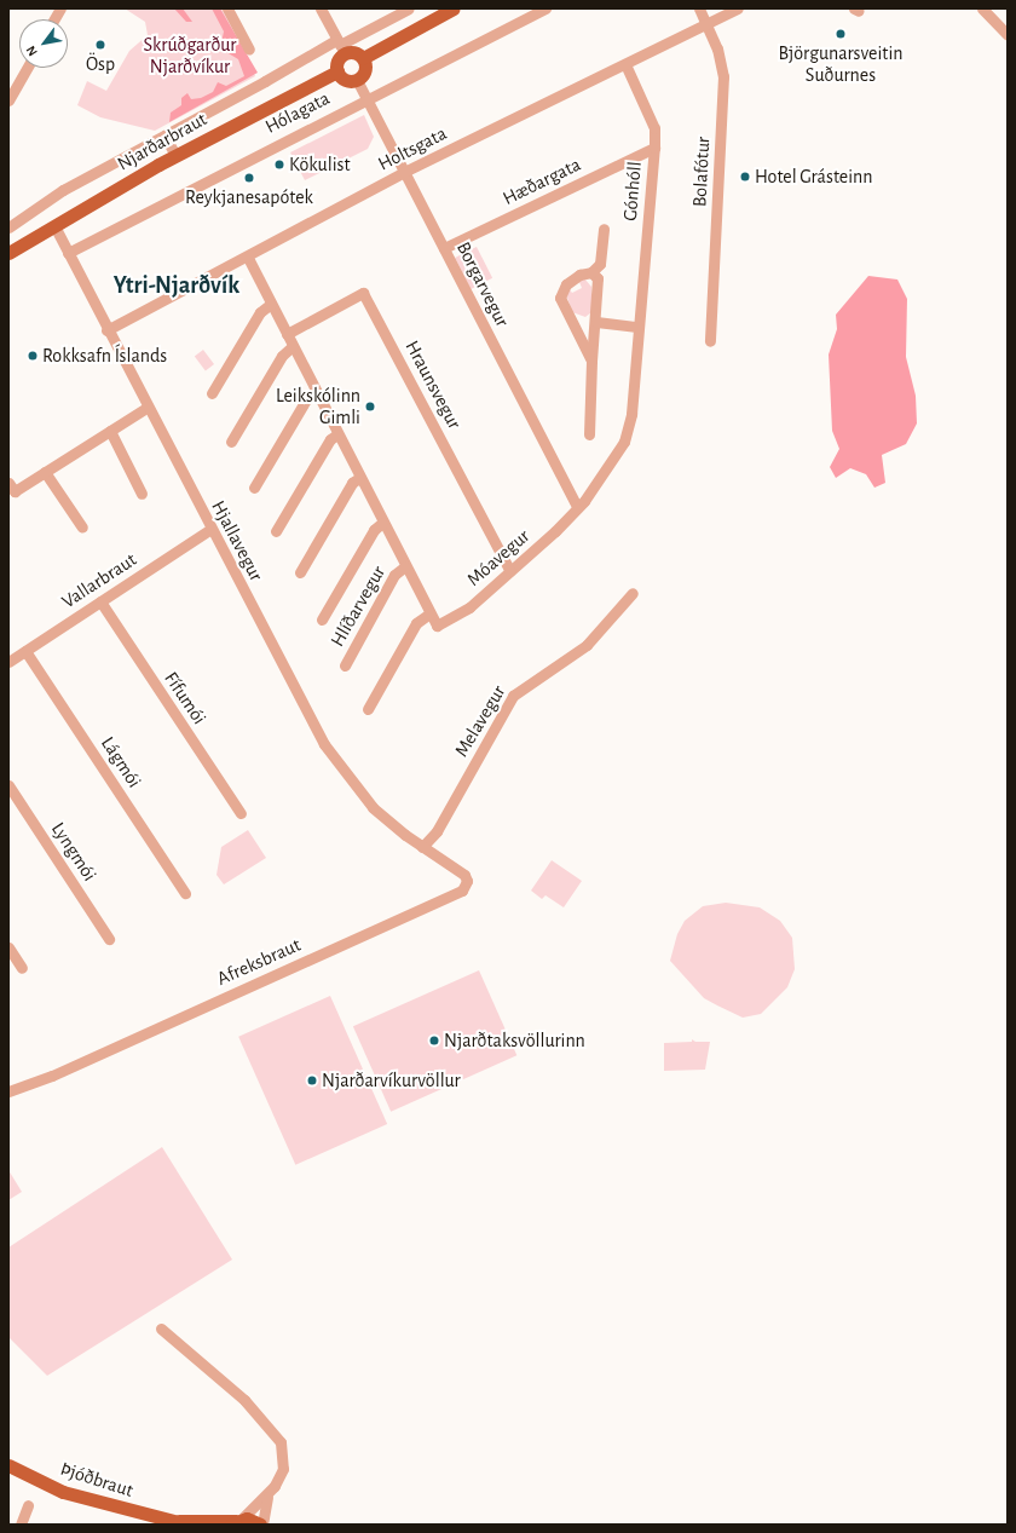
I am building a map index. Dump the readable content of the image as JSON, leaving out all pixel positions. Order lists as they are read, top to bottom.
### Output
{
  "streets": {
    "main road": ["Njarðarbraut", "Þjóðbraut"],
    "street": [
      "Hólagata",
      "Holtsgata",
      "Bolafótur",
      "Hæðargata",
      "Gónhóll",
      "Borgarvegur",
      "Hraunsvegur",
      "Hjallavegur",
      "Móavegur",
      "Vallarbraut",
      "Hlíðarvegur",
      "Fífumói",
      "Melavegur",
      "Lágmói",
      "Lyngmói",
      "Afreksbraut"
    ]
  },
  "crossings": [
    ["Hólagata", "Borgarvegur"],
    ["Hólagata", "Hjallavegur"],
    ["Njarðarbraut", "Hjallavegur"],
    ["Holtsgata", "Bolafótur"],
    ["Holtsgata", "Gónhóll"],
    ["Holtsgata", "Borgarvegur"],
    ["Holtsgata", "Hjallavegur"],
    ["Holtsgata", "Hlíðarvegur"],
    ["Hæðargata", "Gónhóll"],
    ["Hæðargata", "Borgarvegur"],
    ["Gónhóll", "Borgarvegur"],
    ["Gónhóll", "Móavegur"],
    ["Borgarvegur", "Móavegur"],
    ["Hraunsvegur", "Móavegur"],
    ["Hraunsvegur", "Hlíðarvegur"],
    ["Hjallavegur", "Vallarbraut"],
    ["Hjallavegur", "Melavegur"],
    ["Hjallavegur", "Afreksbraut"],
    ["Móavegur", "Hlíðarvegur"],
    ["Vallarbraut", "Fífumói"],
    ["Vallarbraut", "Lágmói"],
    ["Melavegur", "Afreksbraut"]
  ],
  "districts": ["Ytri-Njarðvík"],
  "parks": ["Skrúðgarður Njarðvíkur"],
  "places": [
    "Björgunarsveitin Suðurnes",
    "Ösp",
    "Kökulist",
    "Hotel Grásteinn",
    "Reykjanesapótek",
    "Rokksafn Íslands",
    "Leikskólinn Gimli",
    "Njarðtaksvöllurinn",
    "Njarðarvíkurvöllur"
  ],
  "north": "bottom left"
}
